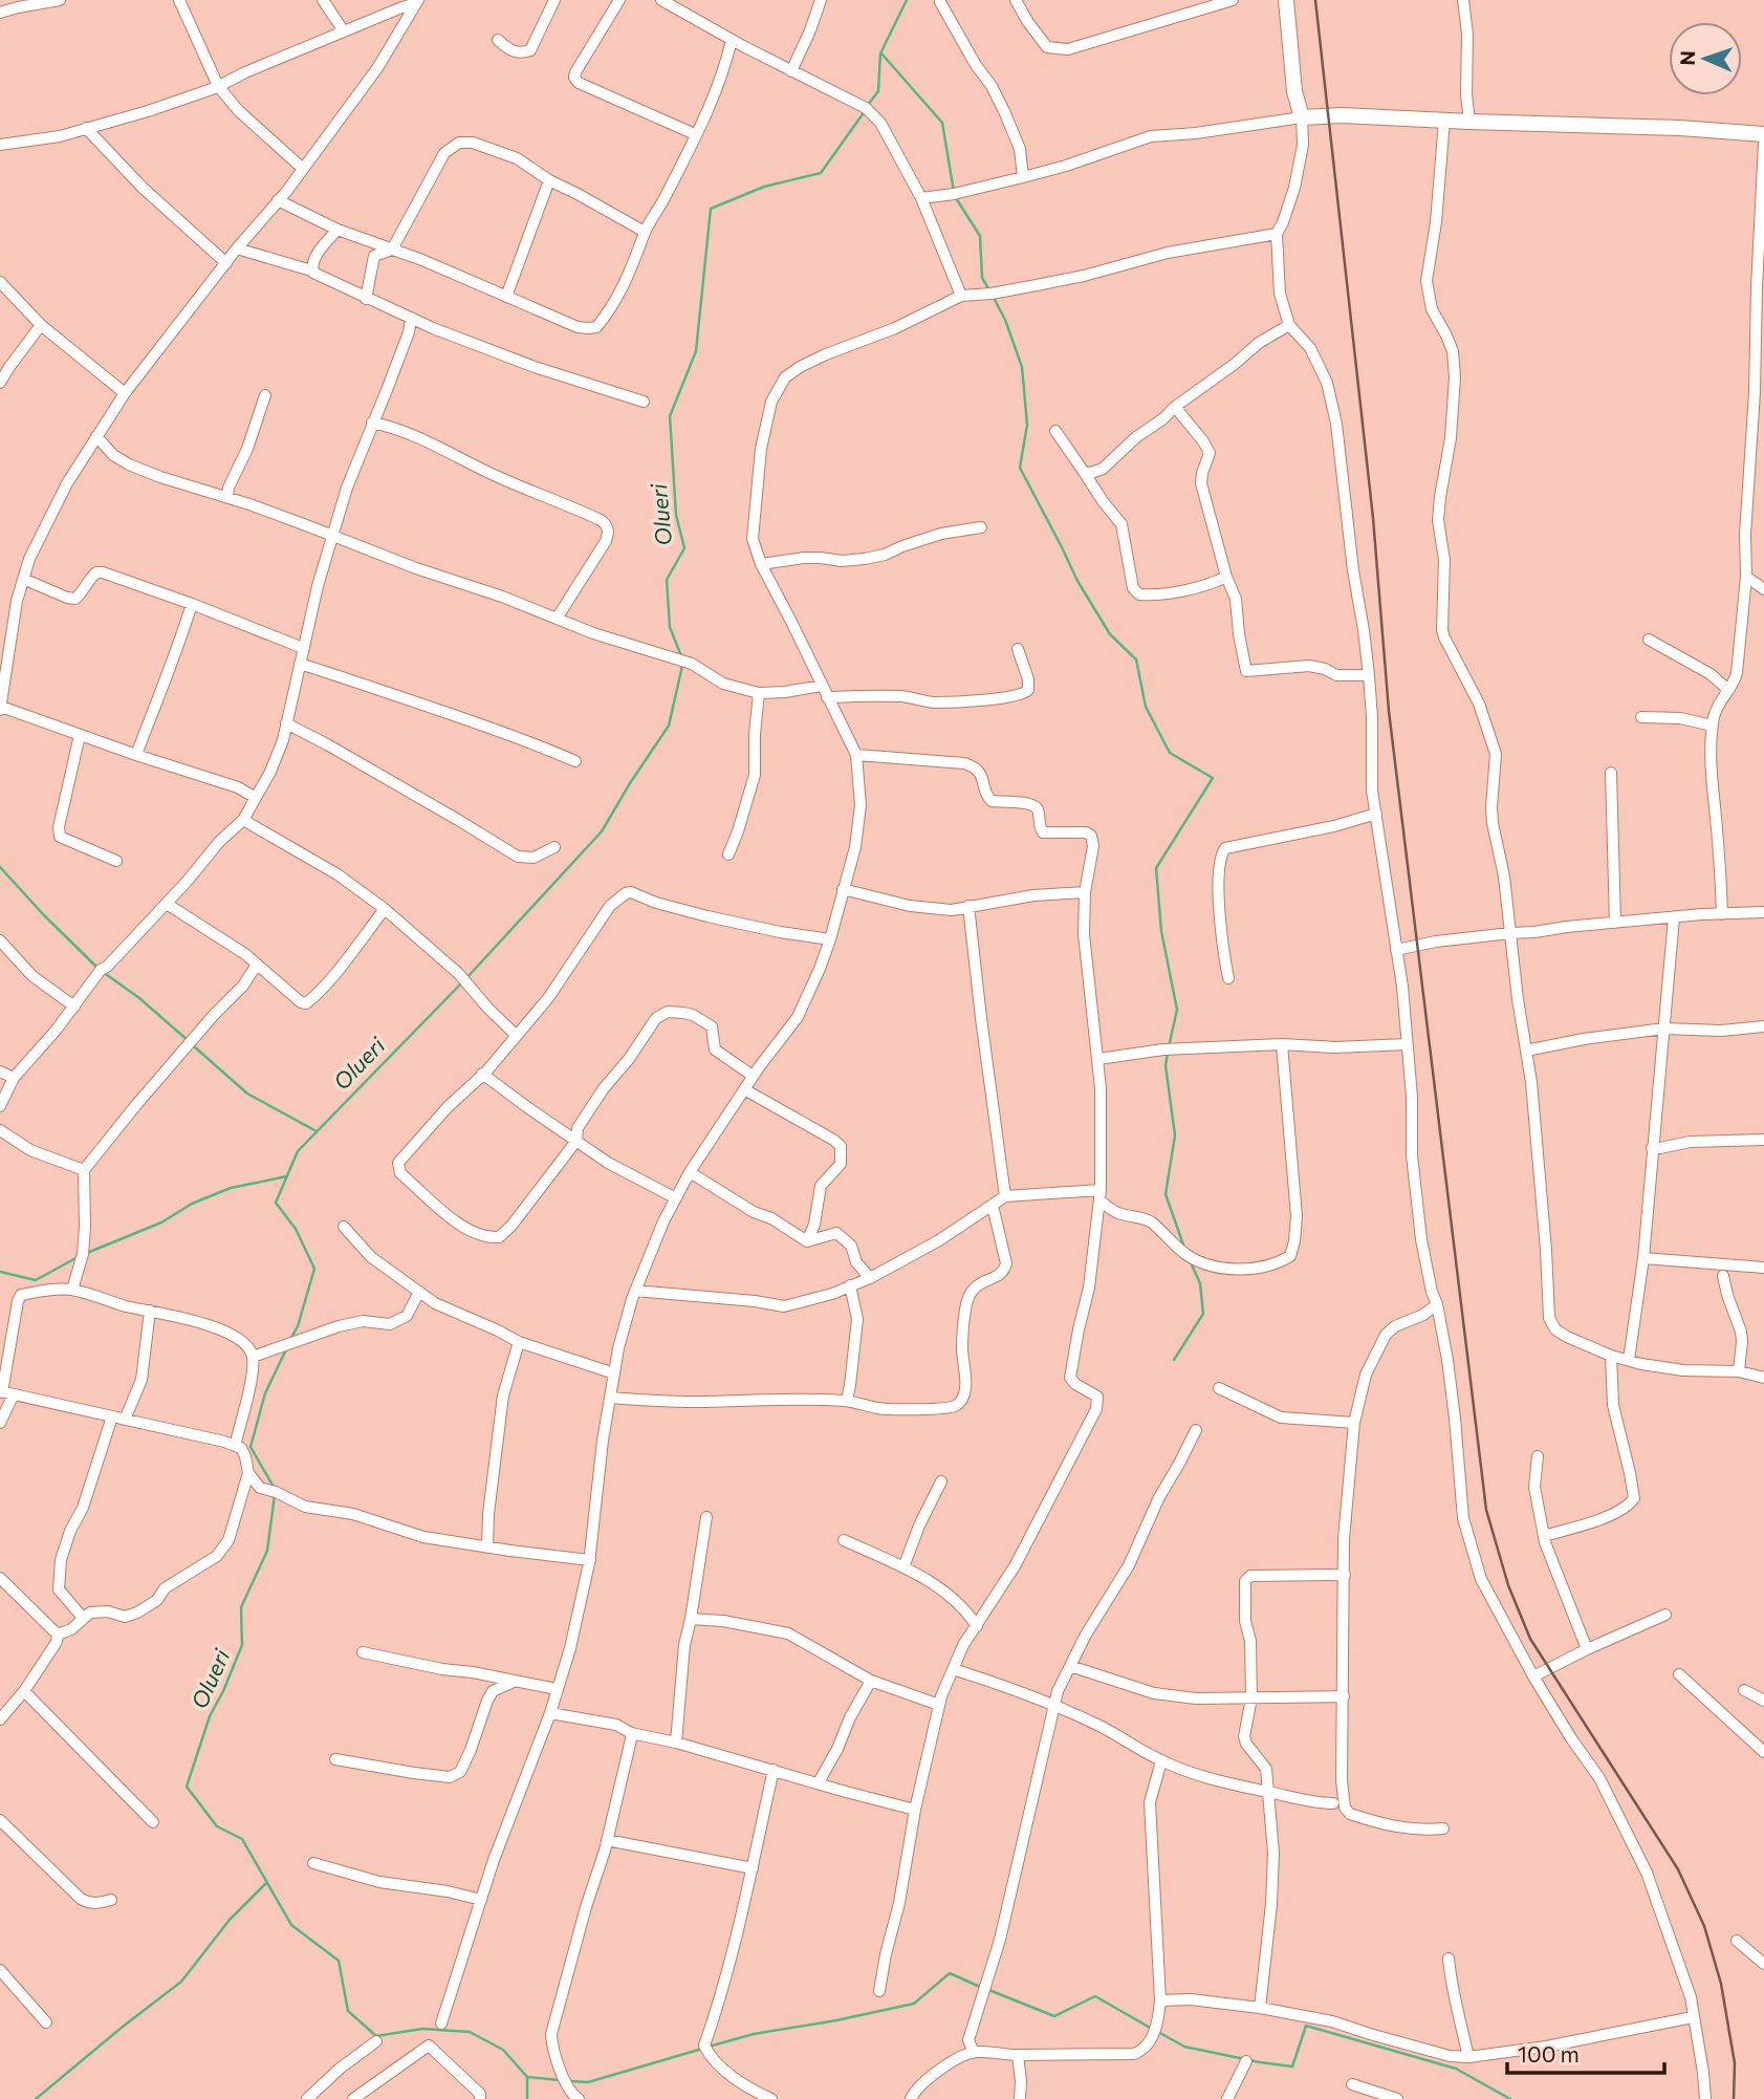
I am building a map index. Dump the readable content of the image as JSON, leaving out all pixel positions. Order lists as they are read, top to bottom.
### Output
{
  "water": ["Olueri"],
  "scale_bar": "100 m",
  "north": "left"
}
